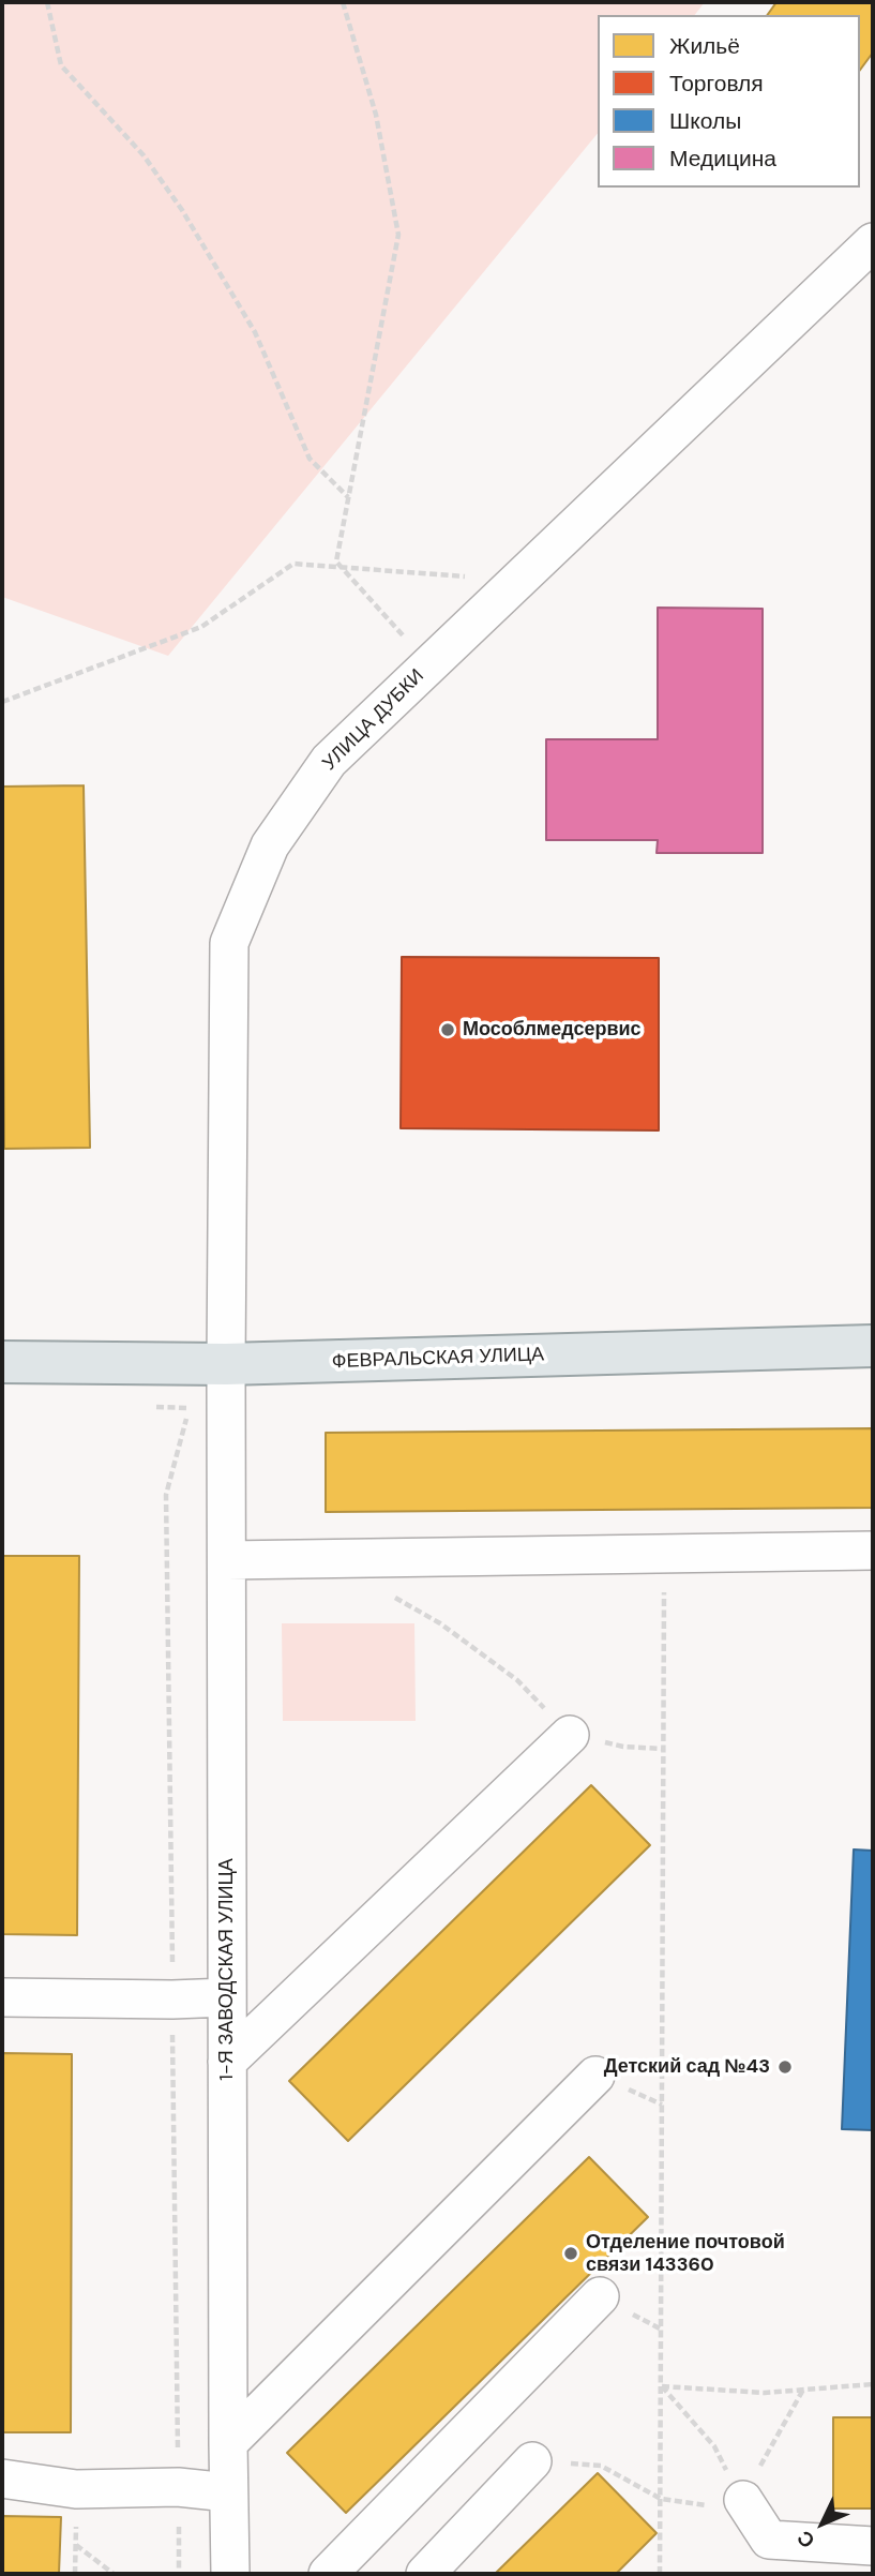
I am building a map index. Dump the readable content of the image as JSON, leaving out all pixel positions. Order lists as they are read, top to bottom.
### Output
{
  "streets": {
    "main road": ["ФЕВРАЛЬСКАЯ УЛИЦА"],
    "street": ["УЛИЦА ДУБКИ", "1-Я ЗАВОДСКАЯ УЛИЦА"]
  },
  "crossings": [
    ["УЛИЦА ДУБКИ", "ФЕВРАЛЬСКАЯ УЛИЦА"],
    ["УЛИЦА ДУБКИ", "1-Я ЗАВОДСКАЯ УЛИЦА"],
    ["ФЕВРАЛЬСКАЯ УЛИЦА", "1-Я ЗАВОДСКАЯ УЛИЦА"]
  ],
  "places": ["Мособлмедсервис", "Детский сад №43", "Отделение почтовой связи 143360"],
  "legend": [
    "Жильё",
    "Торговля",
    "Школы",
    "Медицина"
  ],
  "north": "bottom left"
}
